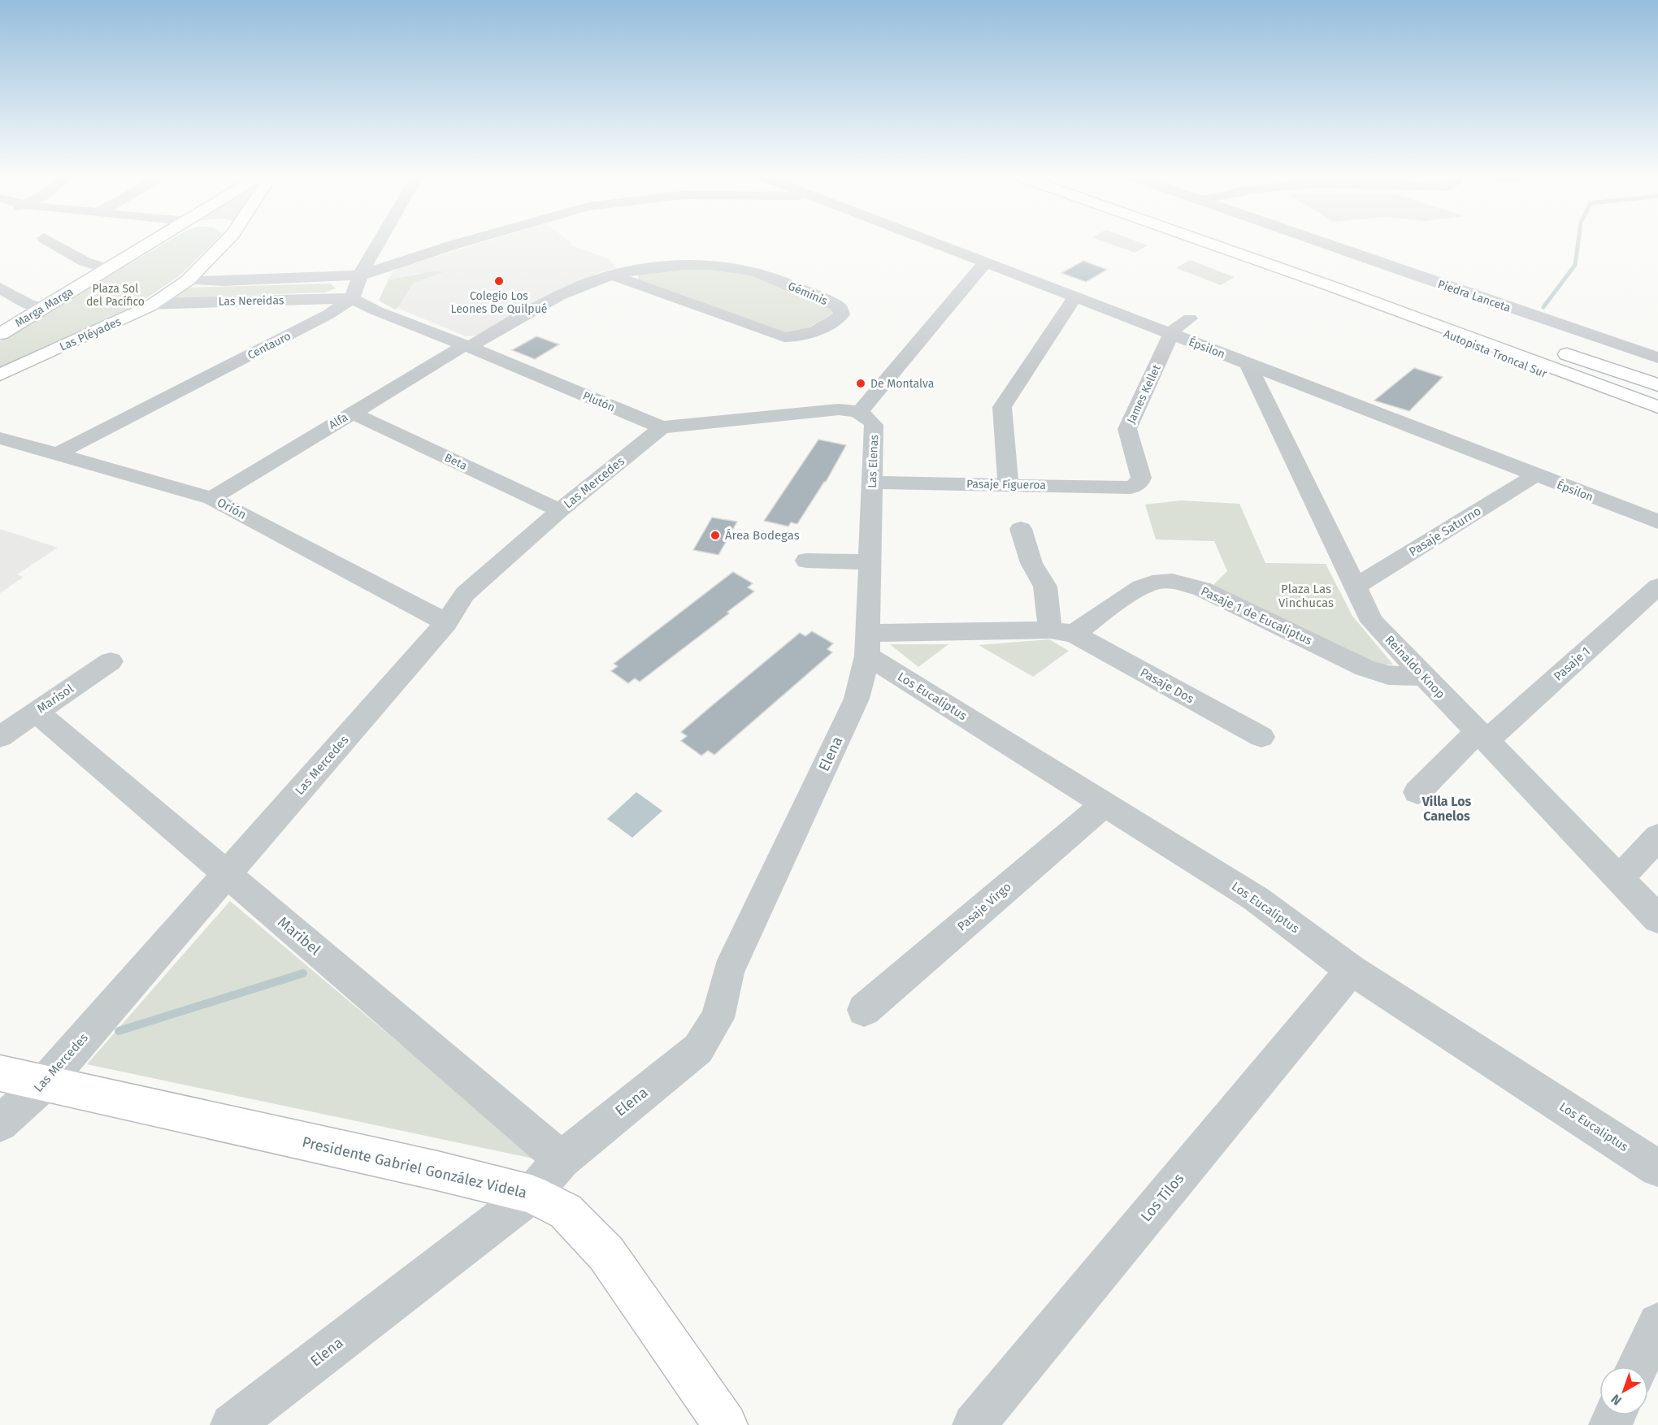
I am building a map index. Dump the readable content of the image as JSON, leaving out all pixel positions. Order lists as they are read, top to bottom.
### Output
{
  "streets": {
    "main road": [
      "Marga Marga",
      "Las Pléyades",
      "Autopista Troncal Sur",
      "Presidente Gabriel González Videla"
    ],
    "street": [
      "Géminis",
      "Piedra Lanceta",
      "Las Nereidas",
      "Centauro",
      "Épsilon",
      "James Kellet",
      "Plutón",
      "Alfa",
      "Beta",
      "Las Elenas",
      "Las Mercedes",
      "Pasaje Figueroa",
      "Orión",
      "Pasaje Saturno",
      "Pasaje 1 de Eucaliptus",
      "Pasaje 1",
      "Reinaldo Knop",
      "Pasaje Dos",
      "Los Eucaliptus",
      "Marisol",
      "Elena",
      "Pasaje Virgo",
      "Maribel",
      "Los Tilos"
    ]
  },
  "crossings": [
    ["Géminis", "Alfa"],
    ["Las Nereidas", "Las Pléyades"],
    ["Las Nereidas", "Centauro"],
    ["Las Nereidas", "Plutón"],
    ["Centauro", "Plutón"],
    ["Centauro", "Orión"],
    ["Épsilon", "James Kellet"],
    ["Épsilon", "Pasaje Saturno"],
    ["Épsilon", "Reinaldo Knop"],
    ["James Kellet", "Pasaje Figueroa"],
    ["Plutón", "Alfa"],
    ["Plutón", "Las Elenas"],
    ["Plutón", "Las Mercedes"],
    ["Alfa", "Beta"],
    ["Alfa", "Orión"],
    ["Beta", "Las Mercedes"],
    ["Las Elenas", "Pasaje Figueroa"],
    ["Las Elenas", "Los Eucaliptus"],
    ["Las Elenas", "Elena"],
    ["Las Mercedes", "Orión"],
    ["Las Mercedes", "Maribel"],
    ["Las Mercedes", "Presidente Gabriel González Videla"],
    ["Pasaje Saturno", "Reinaldo Knop"],
    ["Pasaje 1 de Eucaliptus", "Reinaldo Knop"],
    ["Pasaje 1 de Eucaliptus", "Pasaje Dos"],
    ["Pasaje 1", "Reinaldo Knop"],
    ["Los Eucaliptus", "Elena"],
    ["Los Eucaliptus", "Pasaje Virgo"],
    ["Los Eucaliptus", "Los Tilos"],
    ["Marisol", "Maribel"],
    ["Elena", "Maribel"],
    ["Elena", "Presidente Gabriel González Videla"]
  ],
  "districts": ["Villa Los Canelos"],
  "parks": ["Plaza Sol del Pacífico", "Plaza Las Vinchucas"],
  "places": ["Colegio Los Leones De Quilpué", "De Montalva", "Área Bodegas"],
  "north": "bottom left"
}
